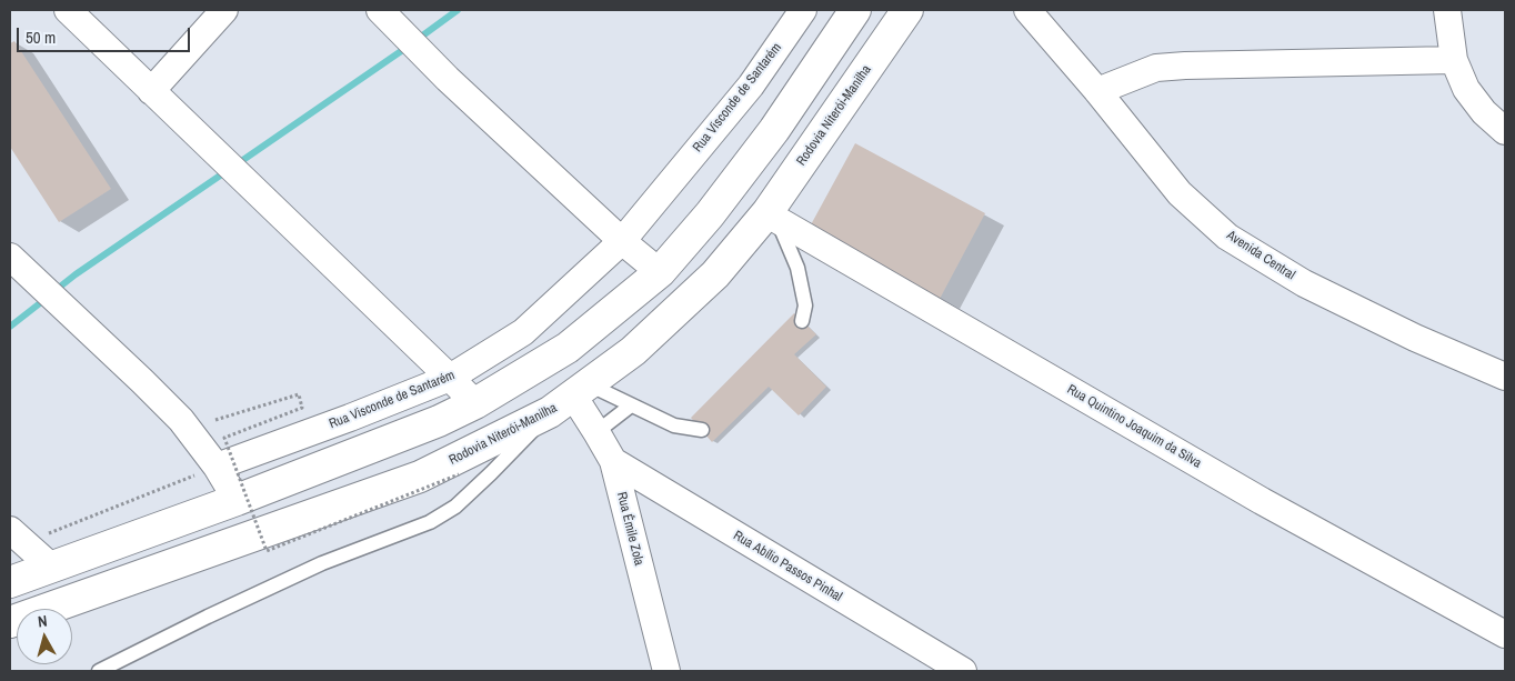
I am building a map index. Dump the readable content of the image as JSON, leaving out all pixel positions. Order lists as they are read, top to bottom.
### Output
{
  "streets": {
    "highway": ["Rodovia Niterói-Manilha"],
    "street": [
      "Rua Visconde de Santarém",
      "Avenida Central",
      "Rua Quintino Joaquim da Silva",
      "Rua Êmile Zola",
      "Rua Abílio Passos Pinhal"
    ]
  },
  "crossings": [
    ["Rodovia Niterói-Manilha", "Rua Quintino Joaquim da Silva"],
    ["Rodovia Niterói-Manilha", "Rua Êmile Zola"],
    ["Rua Êmile Zola", "Rua Abílio Passos Pinhal"]
  ],
  "scale_bar": "50 m",
  "north": "top"
}
